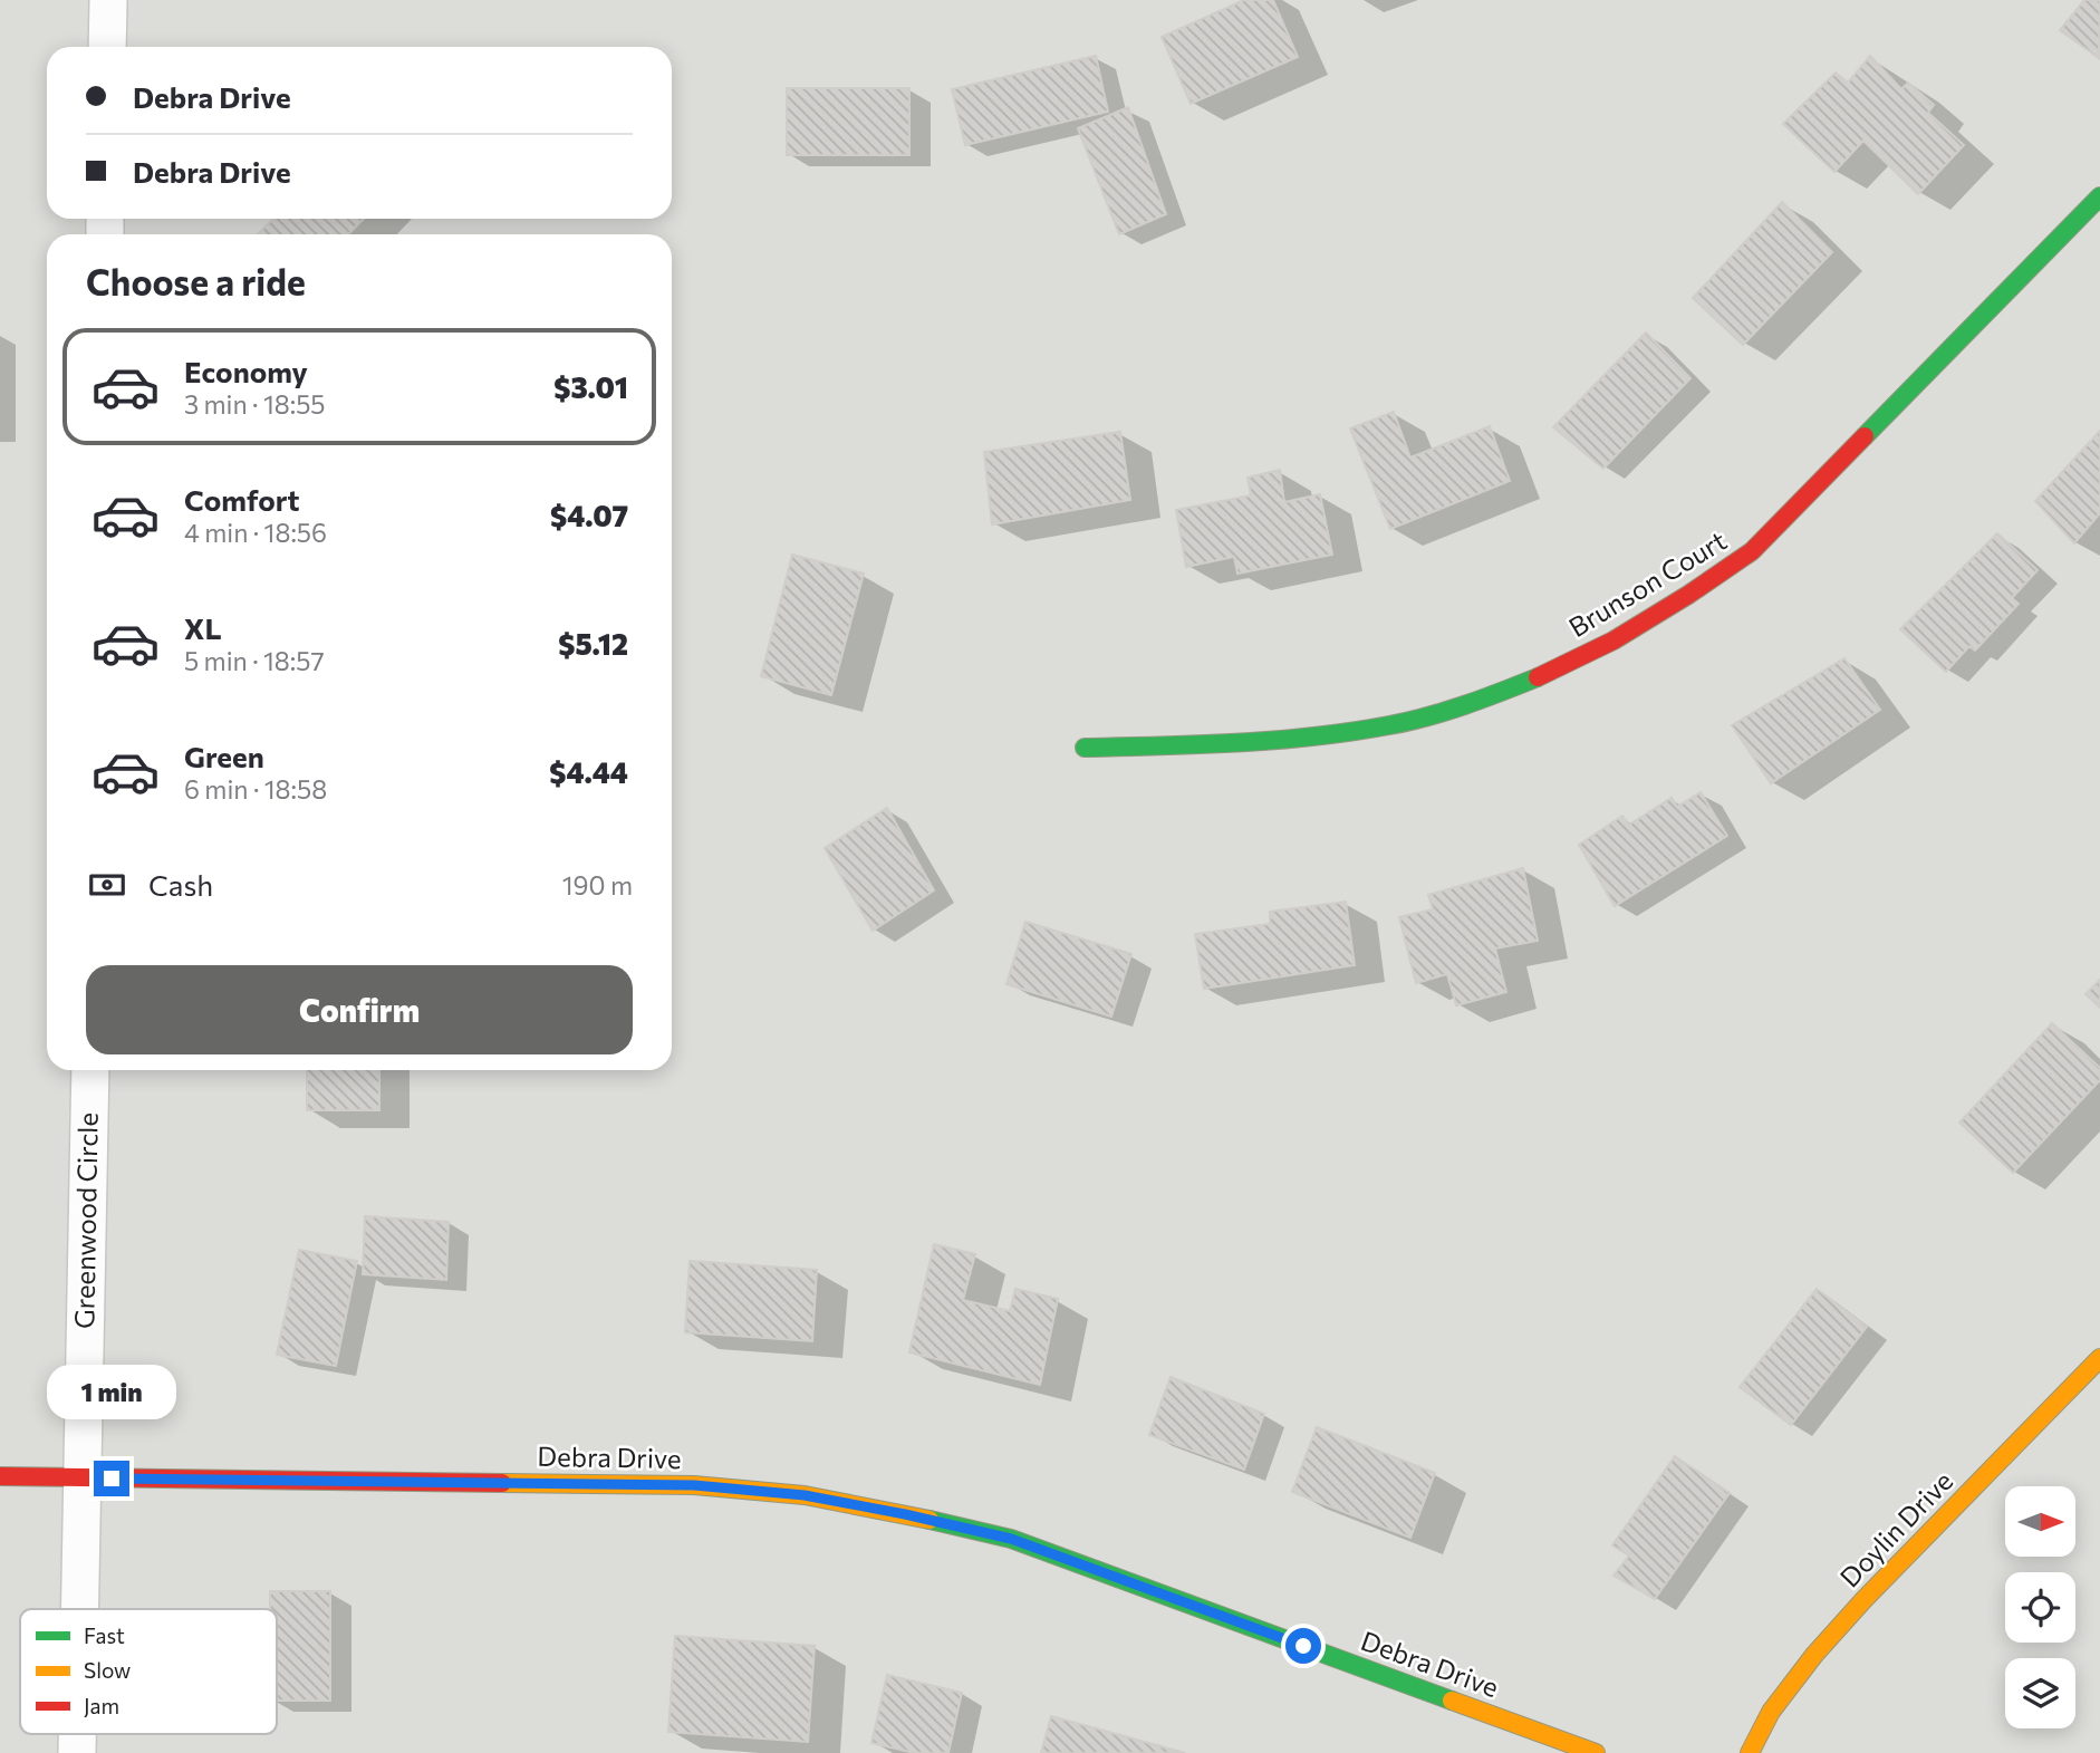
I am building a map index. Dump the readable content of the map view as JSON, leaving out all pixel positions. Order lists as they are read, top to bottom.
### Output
{
  "streets": {
    "street": [
      "Brunson Court",
      "Greenwood Circle",
      "Debra Drive",
      "Doylin Drive"
    ]
  },
  "crossings": [
    ["Greenwood Circle", "Debra Drive"]
  ],
  "legend": ["Fast", "Slow", "Jam"],
  "north": "right",
  "page": {
    "banner": ["Debra Drive", "Debra Drive"],
    "heading": "Choose a ride",
    "list": [
      {
        "name": "Economy",
        "note": "3 min · 18:55",
        "value": "$3.01"
      },
      {
        "name": "Comfort",
        "note": "4 min · 18:56",
        "value": "$4.07"
      },
      {
        "name": "XL",
        "note": "5 min · 18:57",
        "value": "$5.12"
      },
      {
        "name": "Green",
        "note": "6 min · 18:58",
        "value": "$4.44"
      }
    ],
    "pay": ["Cash", "190 m"],
    "buttons": "Confirm",
    "bubble": "1 min"
  }
}
